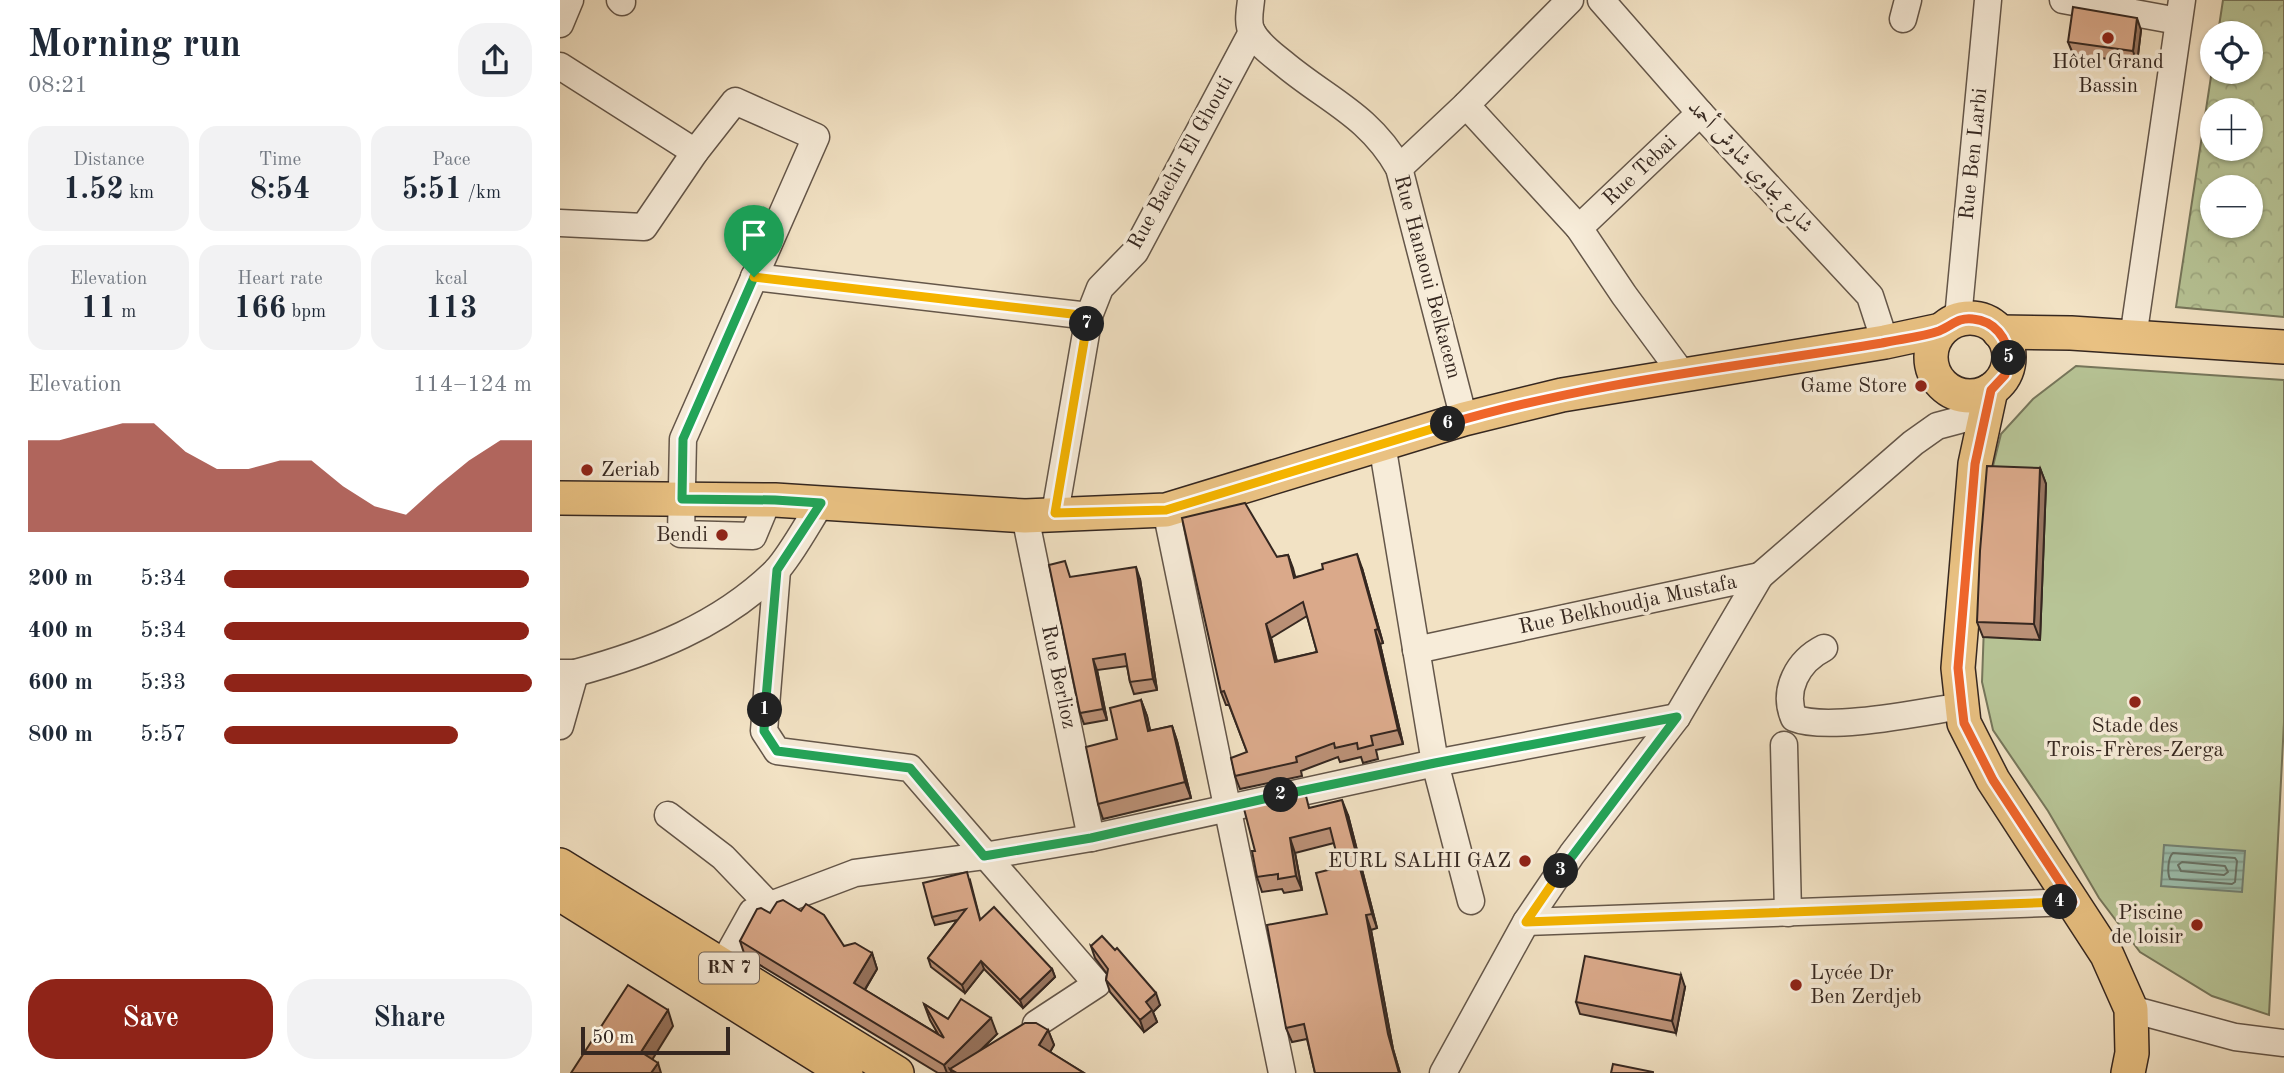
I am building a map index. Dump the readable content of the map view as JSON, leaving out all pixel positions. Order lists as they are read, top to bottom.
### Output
{
  "streets": {
    "main road": ["RN 7"],
    "street": [
      "Rue Ben Larbi",
      "Rue Bachir El Ghouti",
      "شارع بجاوي شاوش أحمد",
      "Rue Tebai",
      "Rue Hanaoui Belkacem",
      "Rue Belkhoudja Mustafa",
      "Rue Berlioz"
    ]
  },
  "crossings": [
    ["Rue Bachir El Ghouti", "Rue Hanaoui Belkacem"],
    ["Rue Bachir El Ghouti", "Rue Berlioz"],
    ["شارع بجاوي شاوش أحمد", "Rue Tebai"]
  ],
  "places": [
    "Hôtel Grand Bassin",
    "Game Store",
    "Zeriab",
    "Bendi",
    "Stade des Trois-Frères-Zerga",
    "EURL SALHI GAZ",
    "Piscine de loisir",
    "Lycée Dr Ben Zerdjeb"
  ],
  "scale_bar": "50 m",
  "page": {
    "heading": ["Morning run", "08:21"],
    "map_buttons": ["+", "−"],
    "stats": [
      ["Distance", "1.52 km"],
      ["Time", "8:54"],
      ["Pace", "5:51 /km"],
      ["Elevation", "11 m"],
      ["Heart rate", "166 bpm"],
      ["kcal", "113"]
    ],
    "pins": [
      "7",
      "5",
      "6",
      "1",
      "2",
      "3",
      "4"
    ],
    "chart": ["Elevation", "114–124 m"],
    "list": [
      {
        "name": "200 m",
        "note": "5:34"
      },
      {
        "name": "400 m",
        "note": "5:34"
      },
      {
        "name": "600 m",
        "note": "5:33"
      },
      {
        "name": "800 m",
        "note": "5:57"
      }
    ],
    "buttons": ["Save", "Share"],
    "scale": "50 m"
  }
}
